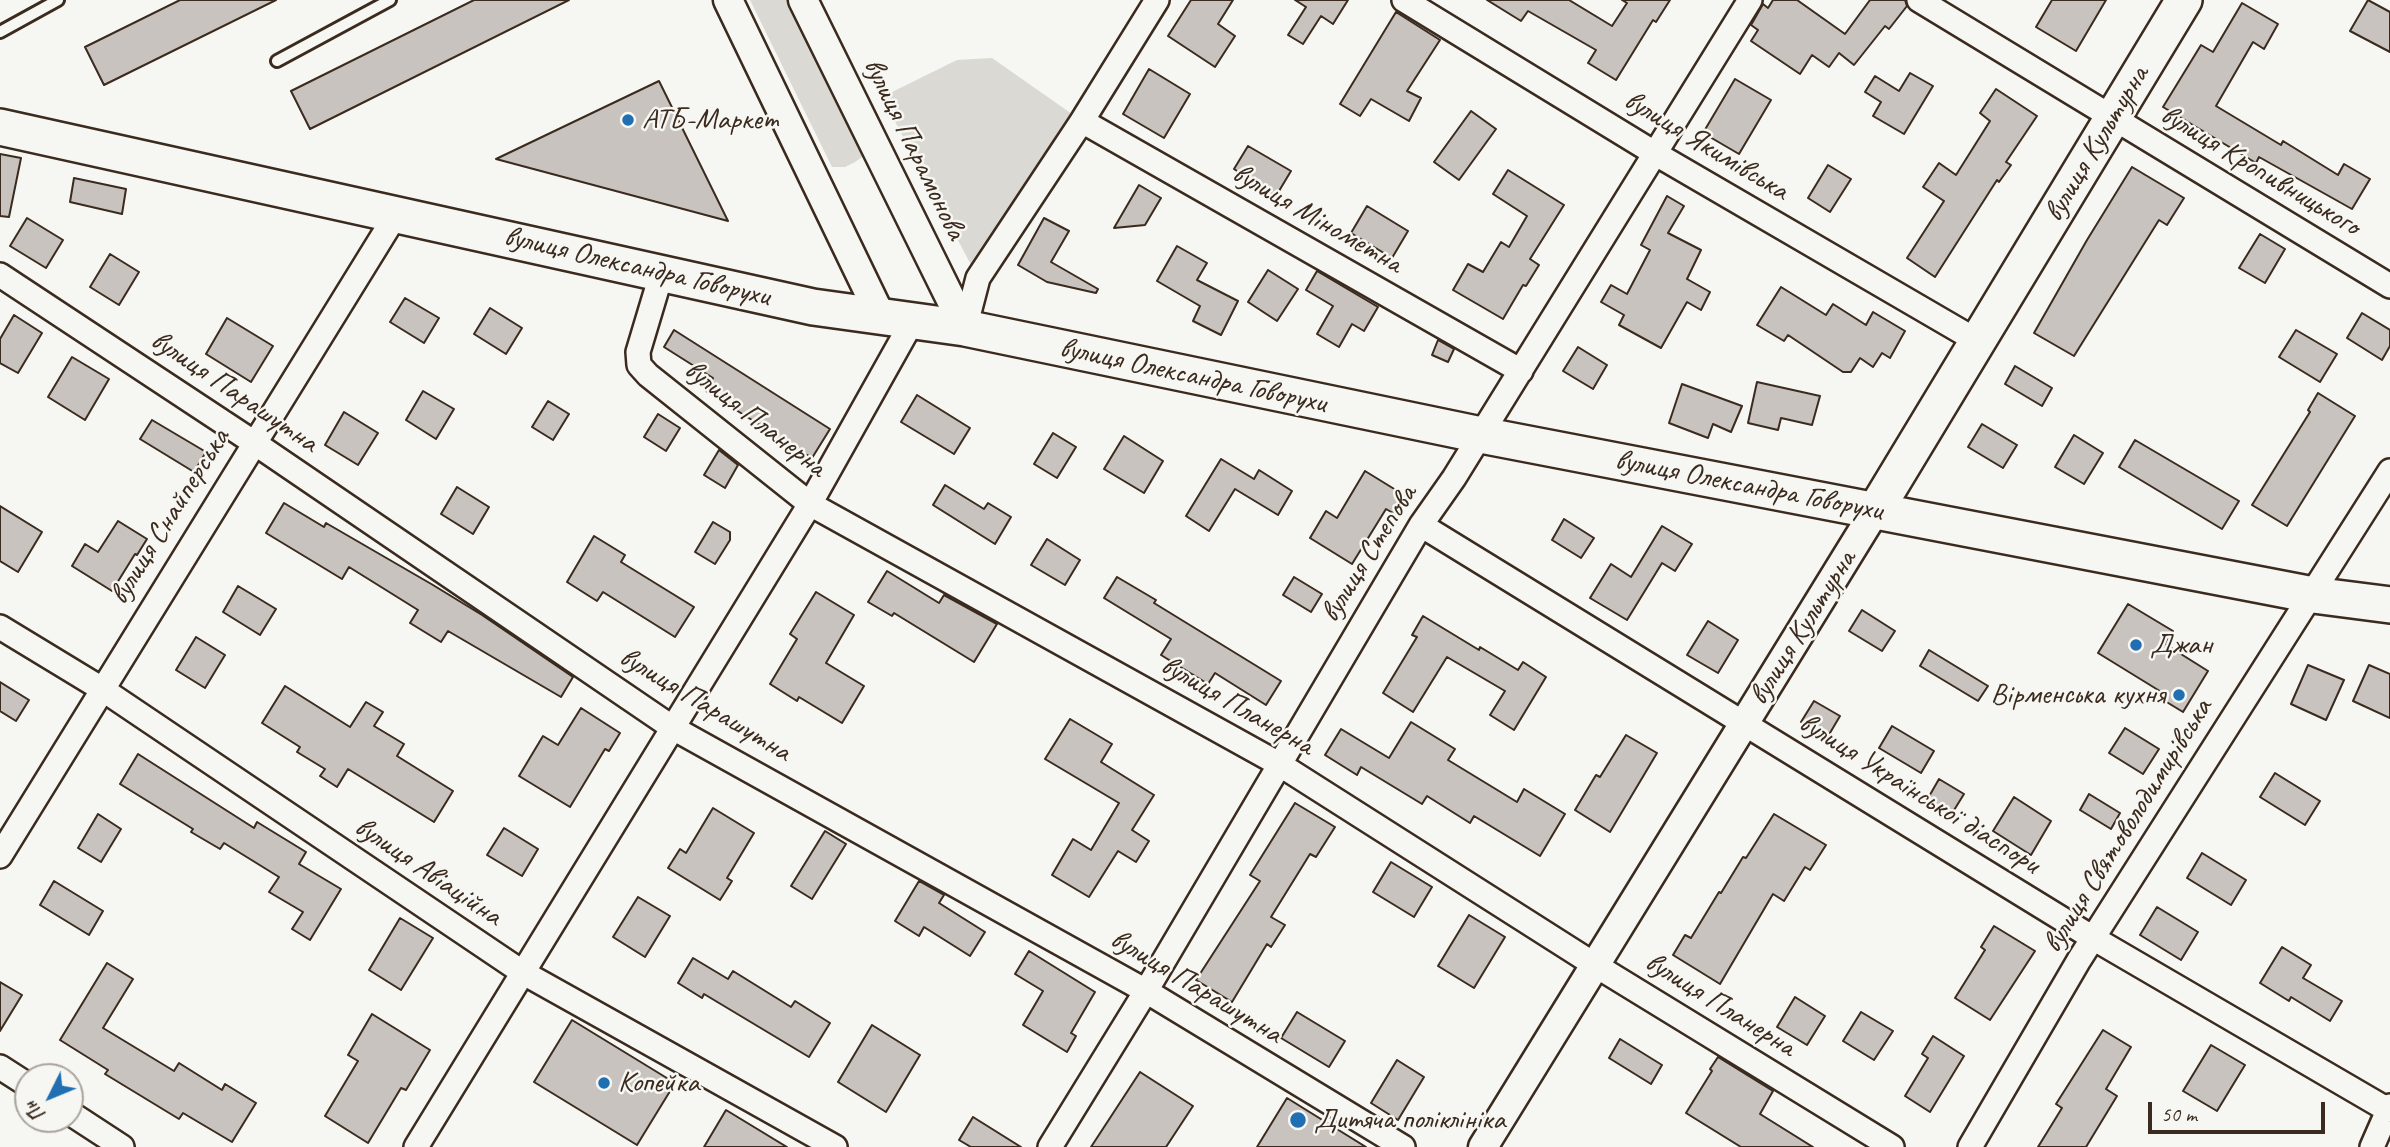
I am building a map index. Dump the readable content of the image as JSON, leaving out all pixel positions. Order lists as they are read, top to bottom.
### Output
{
  "streets": {
    "main road": ["вулиця Культурна", "вулиця Олександра Говорухи"],
    "street": [
      "вулиця Якимівська",
      "вулиця Парамонова",
      "вулиця Кропивницького",
      "вулиця Мінометна",
      "вулиця Парашутна",
      "вулиця Планерна",
      "вулиця Снайперська",
      "вулиця Степова",
      "вулиця Української діаспори",
      "вулиця Святоволодимирівська",
      "вулиця Авіаційна"
    ]
  },
  "crossings": [
    ["вулиця Культурна", "вулиця Якимівська"],
    ["вулиця Культурна", "вулиця Кропивницького"],
    ["вулиця Культурна", "вулиця Олександра Говорухи"],
    ["вулиця Культурна", "вулиця Планерна"],
    ["вулиця Культурна", "вулиця Української діаспори"],
    ["вулиця Якимівська", "вулиця Степова"],
    ["вулиця Парамонова", "вулиця Олександра Говорухи"],
    ["вулиця Мінометна", "вулиця Степова"],
    ["вулиця Олександра Говорухи", "вулиця Планерна"],
    ["вулиця Олександра Говорухи", "вулиця Снайперська"],
    ["вулиця Олександра Говорухи", "вулиця Степова"],
    ["вулиця Олександра Говорухи", "вулиця Святоволодимирівська"],
    ["вулиця Парашутна", "вулиця Снайперська"],
    ["вулиця Парашутна", "вулиця Степова"],
    ["вулиця Планерна", "вулиця Степова"],
    ["вулиця Снайперська", "вулиця Авіаційна"],
    ["вулиця Степова", "вулиця Української діаспори"],
    ["вулиця Української діаспори", "вулиця Святоволодимирівська"]
  ],
  "places": [
    "АТБ-Маркет",
    "Джан",
    "Вірменська кухня",
    "Копейка",
    "Дитяча поліклініка"
  ],
  "scale_bar": "50 m",
  "north": "bottom left"
}
